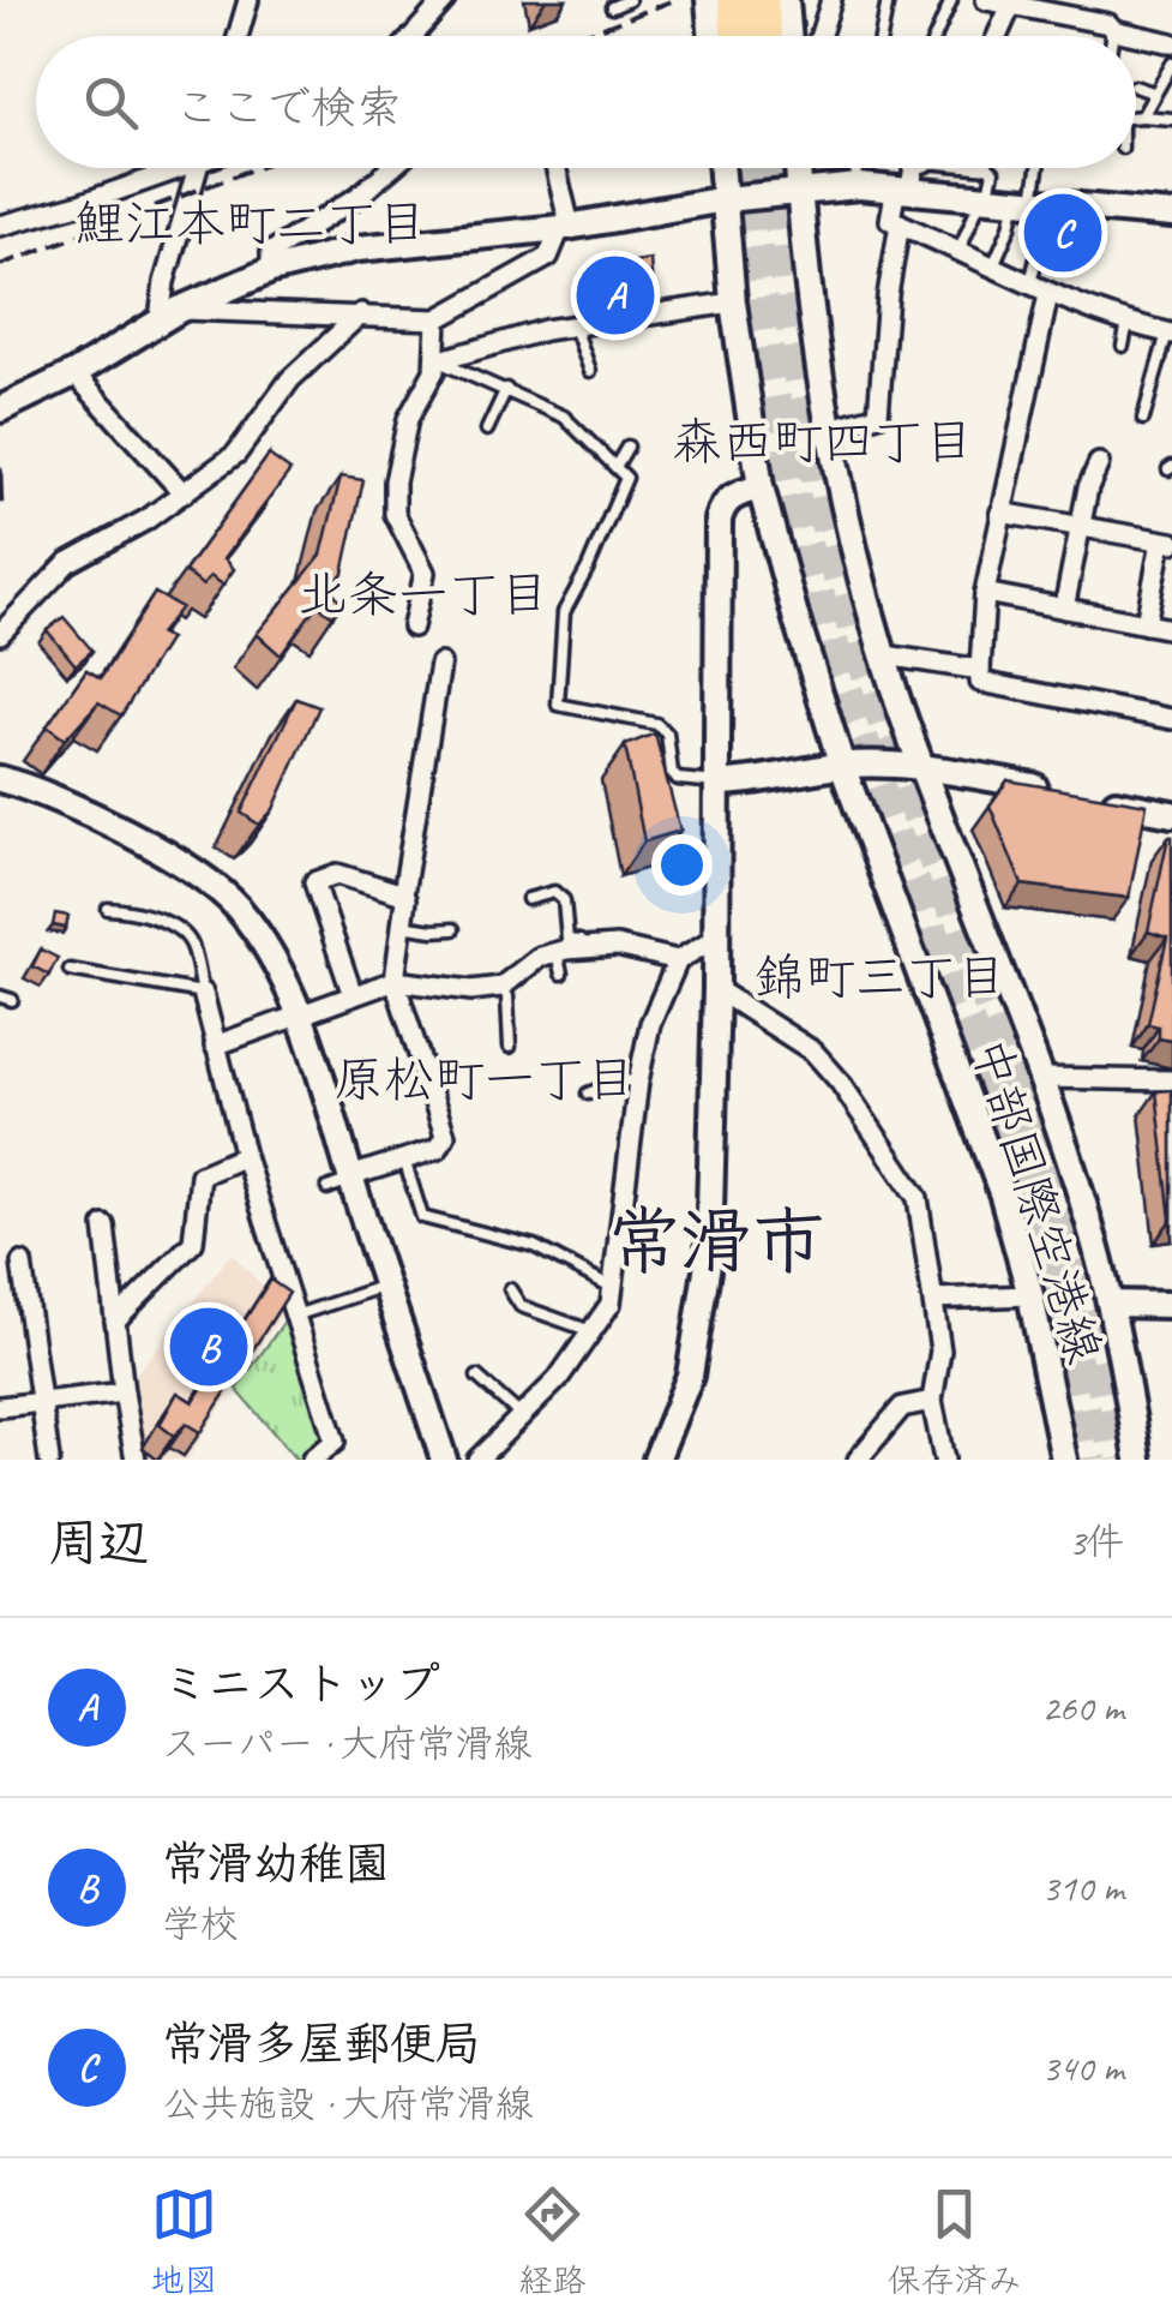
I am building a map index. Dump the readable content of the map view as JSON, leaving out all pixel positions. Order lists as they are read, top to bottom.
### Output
{
  "streets": {
    "main road": ["中部国際空港線"]
  },
  "districts": [
    "鯉江本町二丁目",
    "森西町四丁目",
    "北条一丁目",
    "錦町三丁目",
    "原松町一丁目",
    "常滑市"
  ],
  "page": {
    "search": "ここで検索",
    "pins": ["C", "A", "B"],
    "heading": ["周辺", "3件"],
    "list": [
      {
        "mark": "A",
        "name": "ミニストップ",
        "note": "スーパー · 大府常滑線",
        "value": "260 m"
      },
      {
        "mark": "B",
        "name": "常滑幼稚園",
        "note": "学校",
        "value": "310 m"
      },
      {
        "mark": "C",
        "name": "常滑多屋郵便局",
        "note": "公共施設 · 大府常滑線",
        "value": "340 m"
      }
    ],
    "nav": ["地図", "経路", "保存済み"]
  }
}
